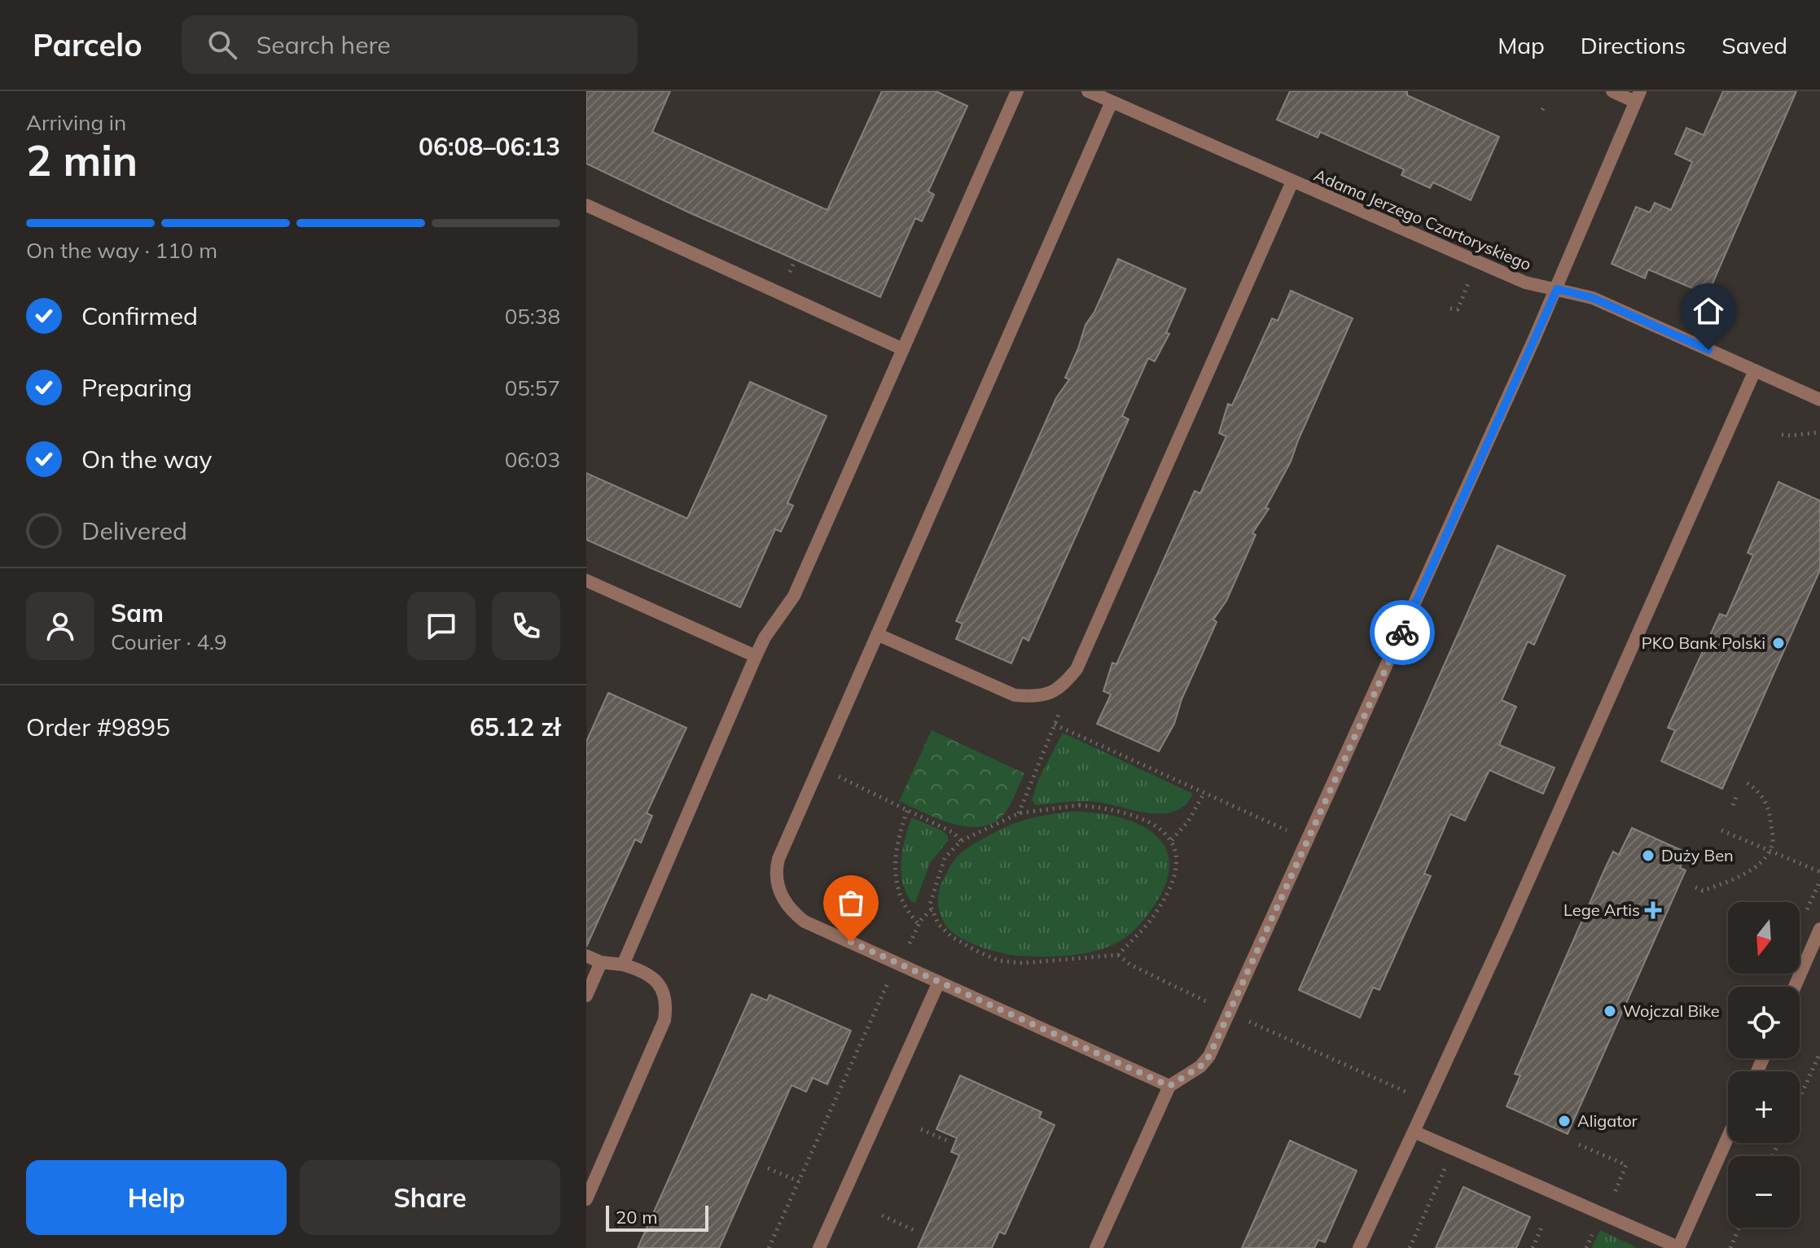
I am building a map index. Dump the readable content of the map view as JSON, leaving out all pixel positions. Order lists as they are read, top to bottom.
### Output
{
  "streets": {
    "street": ["Adama Jerzego Czartoryskiego"]
  },
  "places": {
    "other": [
      "PKO Bank Polski",
      "Duży Ben",
      "Wojczal Bike",
      "Aligator"
    ],
    "health": ["Lege Artis"]
  },
  "scale_bar": "20 m",
  "north": "bottom",
  "page": {
    "header": "Parcelo",
    "search": "Search here",
    "nav": ["Map", "Directions", "Saved"],
    "heading": ["2 min", "Arriving in", "06:08–06:13"],
    "panel": [
      "Sam",
      "Courier · 4.9",
      "Order #9895",
      "65.12 zł"
    ],
    "bar": "On the way · 110 m",
    "list": [
      ["Confirmed", "05:38"],
      ["Preparing", "05:57"],
      ["On the way", "06:03"],
      "Delivered"
    ],
    "map_buttons": ["+", "−"],
    "buttons": ["Help", "Share"],
    "scale": "20 m"
  }
}
